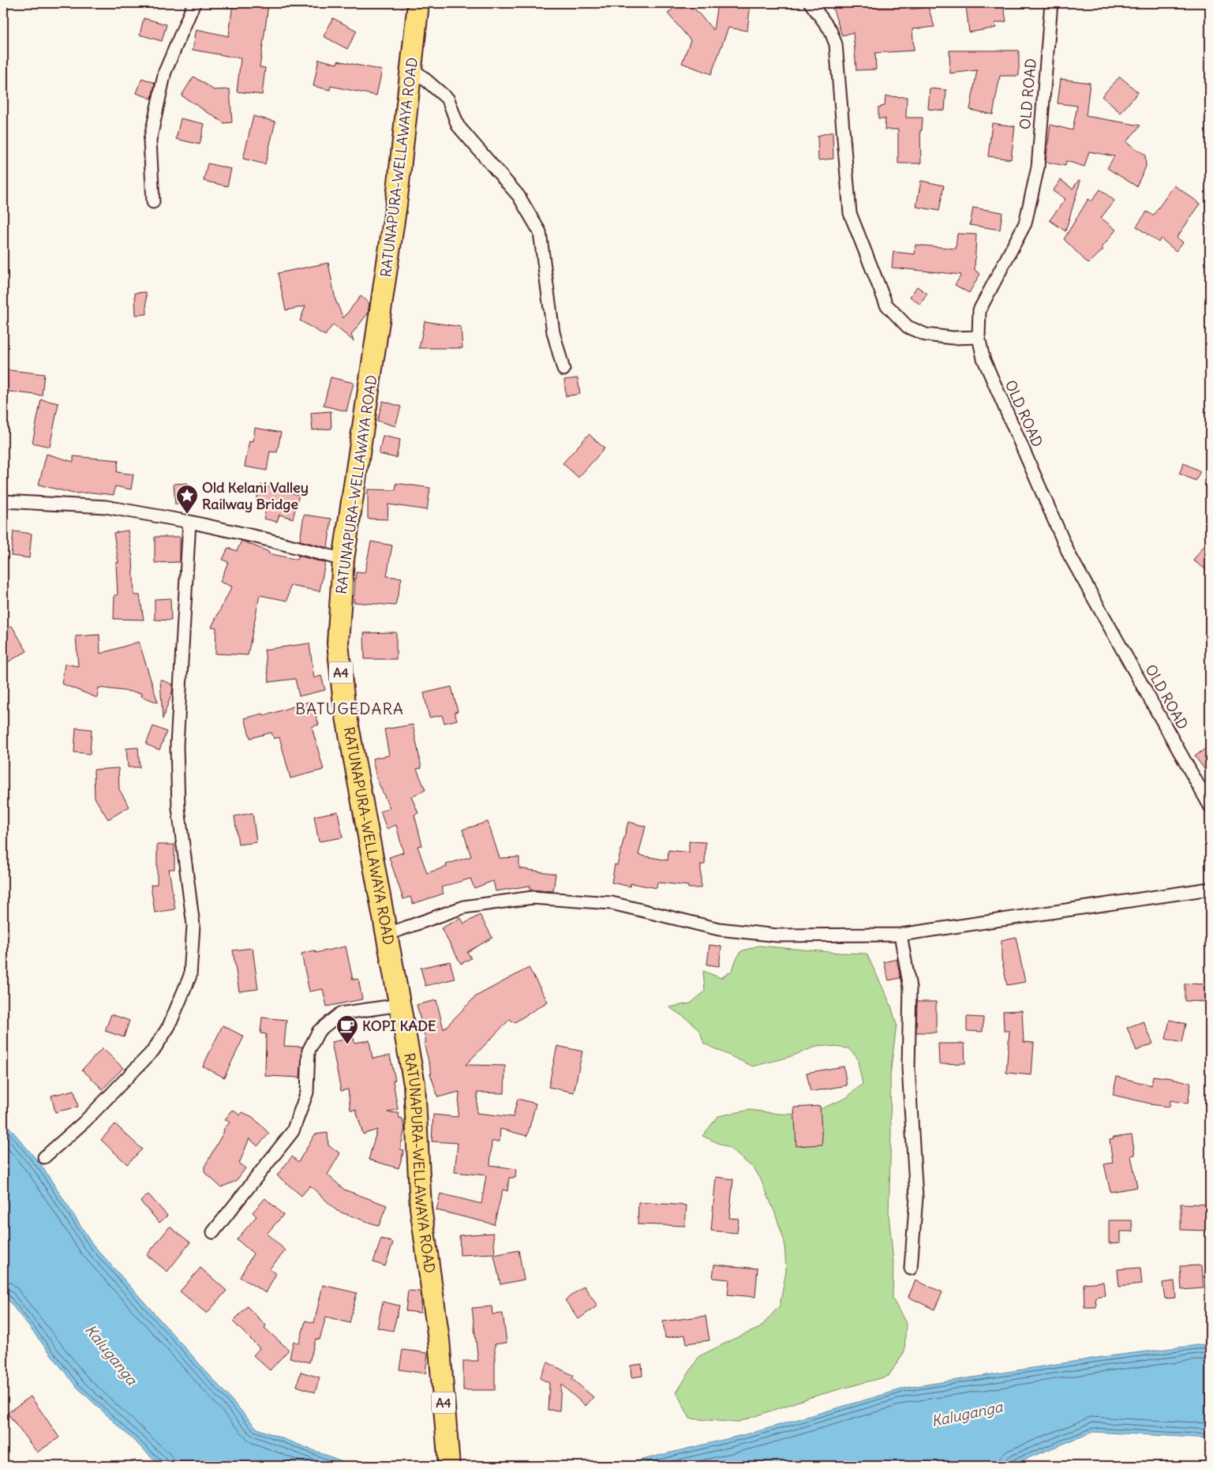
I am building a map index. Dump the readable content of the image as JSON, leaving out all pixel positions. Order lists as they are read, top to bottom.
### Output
{
  "streets": {
    "highway": ["RATUNAPURA-WELLAWAYA ROAD", "A4"],
    "street": ["OLD ROAD"]
  },
  "districts": ["BATUGEDARA"],
  "water": ["Kaluganga"],
  "places": {
    "place": ["Old Kelani Valley Railway Bridge"],
    "cafe": ["KOPI KADE"]
  }
}
